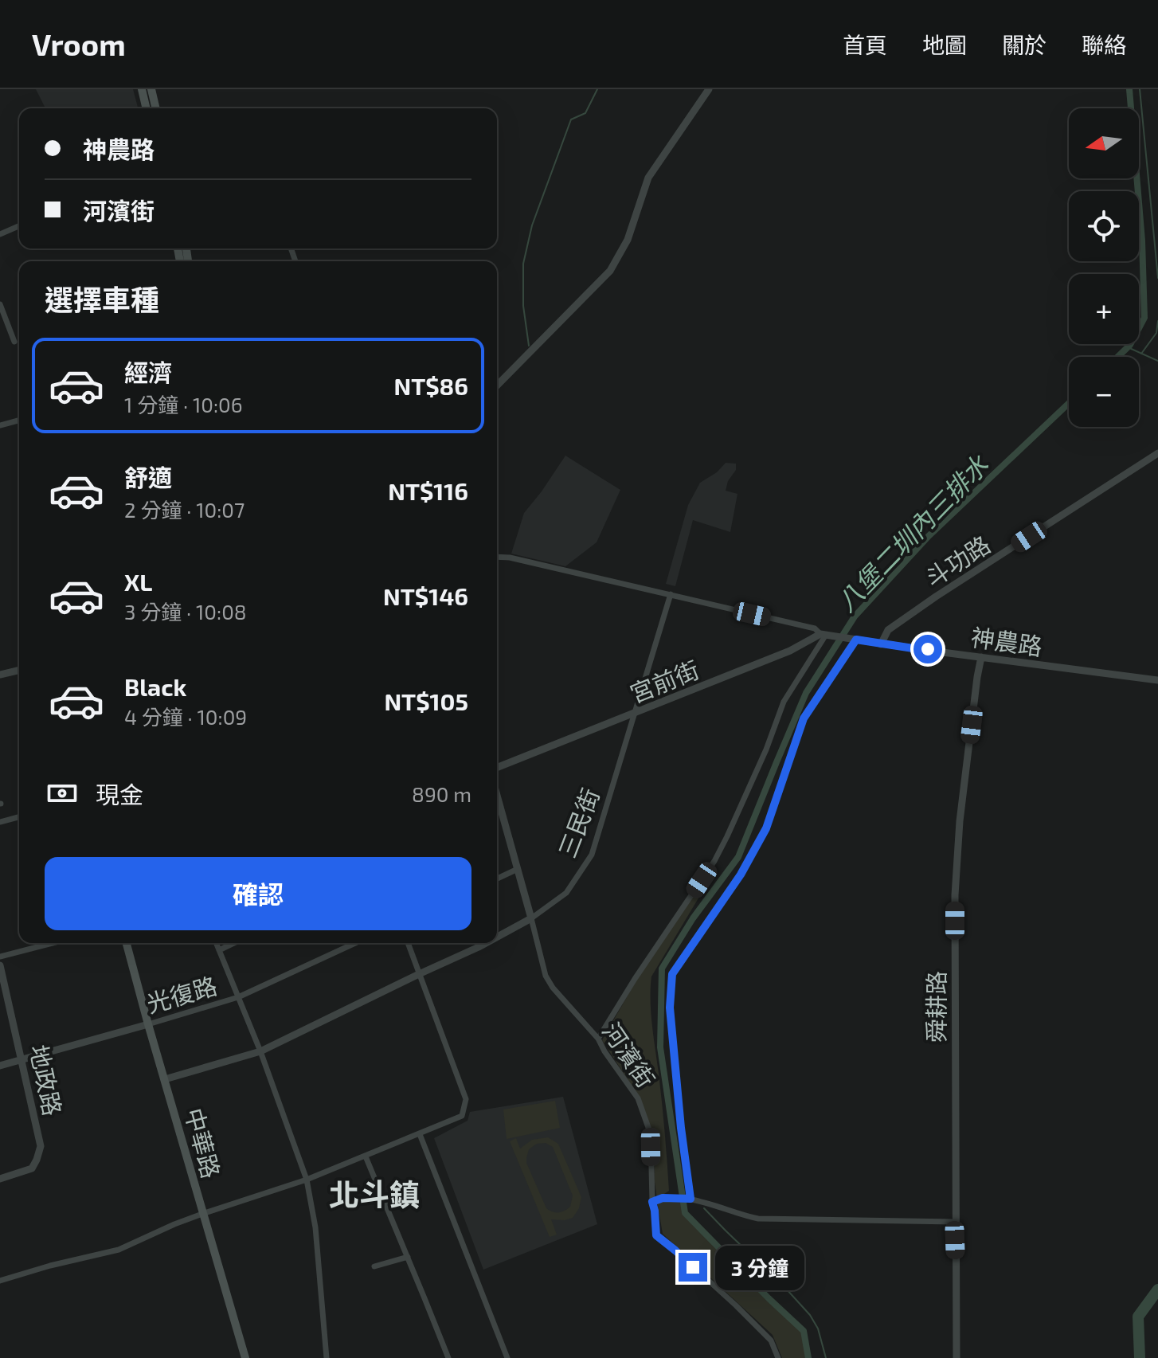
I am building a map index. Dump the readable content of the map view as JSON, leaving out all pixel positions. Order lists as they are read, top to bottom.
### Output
{
  "streets": {
    "main road": ["中華路"],
    "street": [
      "斗功路",
      "神農路",
      "宮前街",
      "三民街",
      "光復路",
      "舜耕路",
      "河濱街",
      "地政路"
    ]
  },
  "crossings": [
    ["斗功路", "神農路"],
    ["神農路", "舜耕路"],
    ["宮前街", "三民街"],
    ["三民街", "河濱街"],
    ["三民街", "中華路"],
    ["光復路", "地政路"],
    ["光復路", "中華路"]
  ],
  "districts": ["北斗鎮"],
  "water": ["八堡二圳內三排水"],
  "north": "left",
  "page": {
    "header": "Vroom",
    "nav": [
      "首頁",
      "地圖",
      "關於",
      "聯絡"
    ],
    "map_buttons": ["+", "−"],
    "banner": ["神農路", "河濱街"],
    "heading": "選擇車種",
    "list": [
      {
        "name": "經濟",
        "note": "1 分鐘 · 10:06",
        "value": "NT$86"
      },
      {
        "name": "舒適",
        "note": "2 分鐘 · 10:07",
        "value": "NT$116"
      },
      {
        "name": "XL",
        "note": "3 分鐘 · 10:08",
        "value": "NT$146"
      },
      {
        "name": "Black",
        "note": "4 分鐘 · 10:09",
        "value": "NT$105"
      }
    ],
    "pay": ["現金", "890 m"],
    "buttons": "確認",
    "bubble": "3 分鐘"
  }
}
